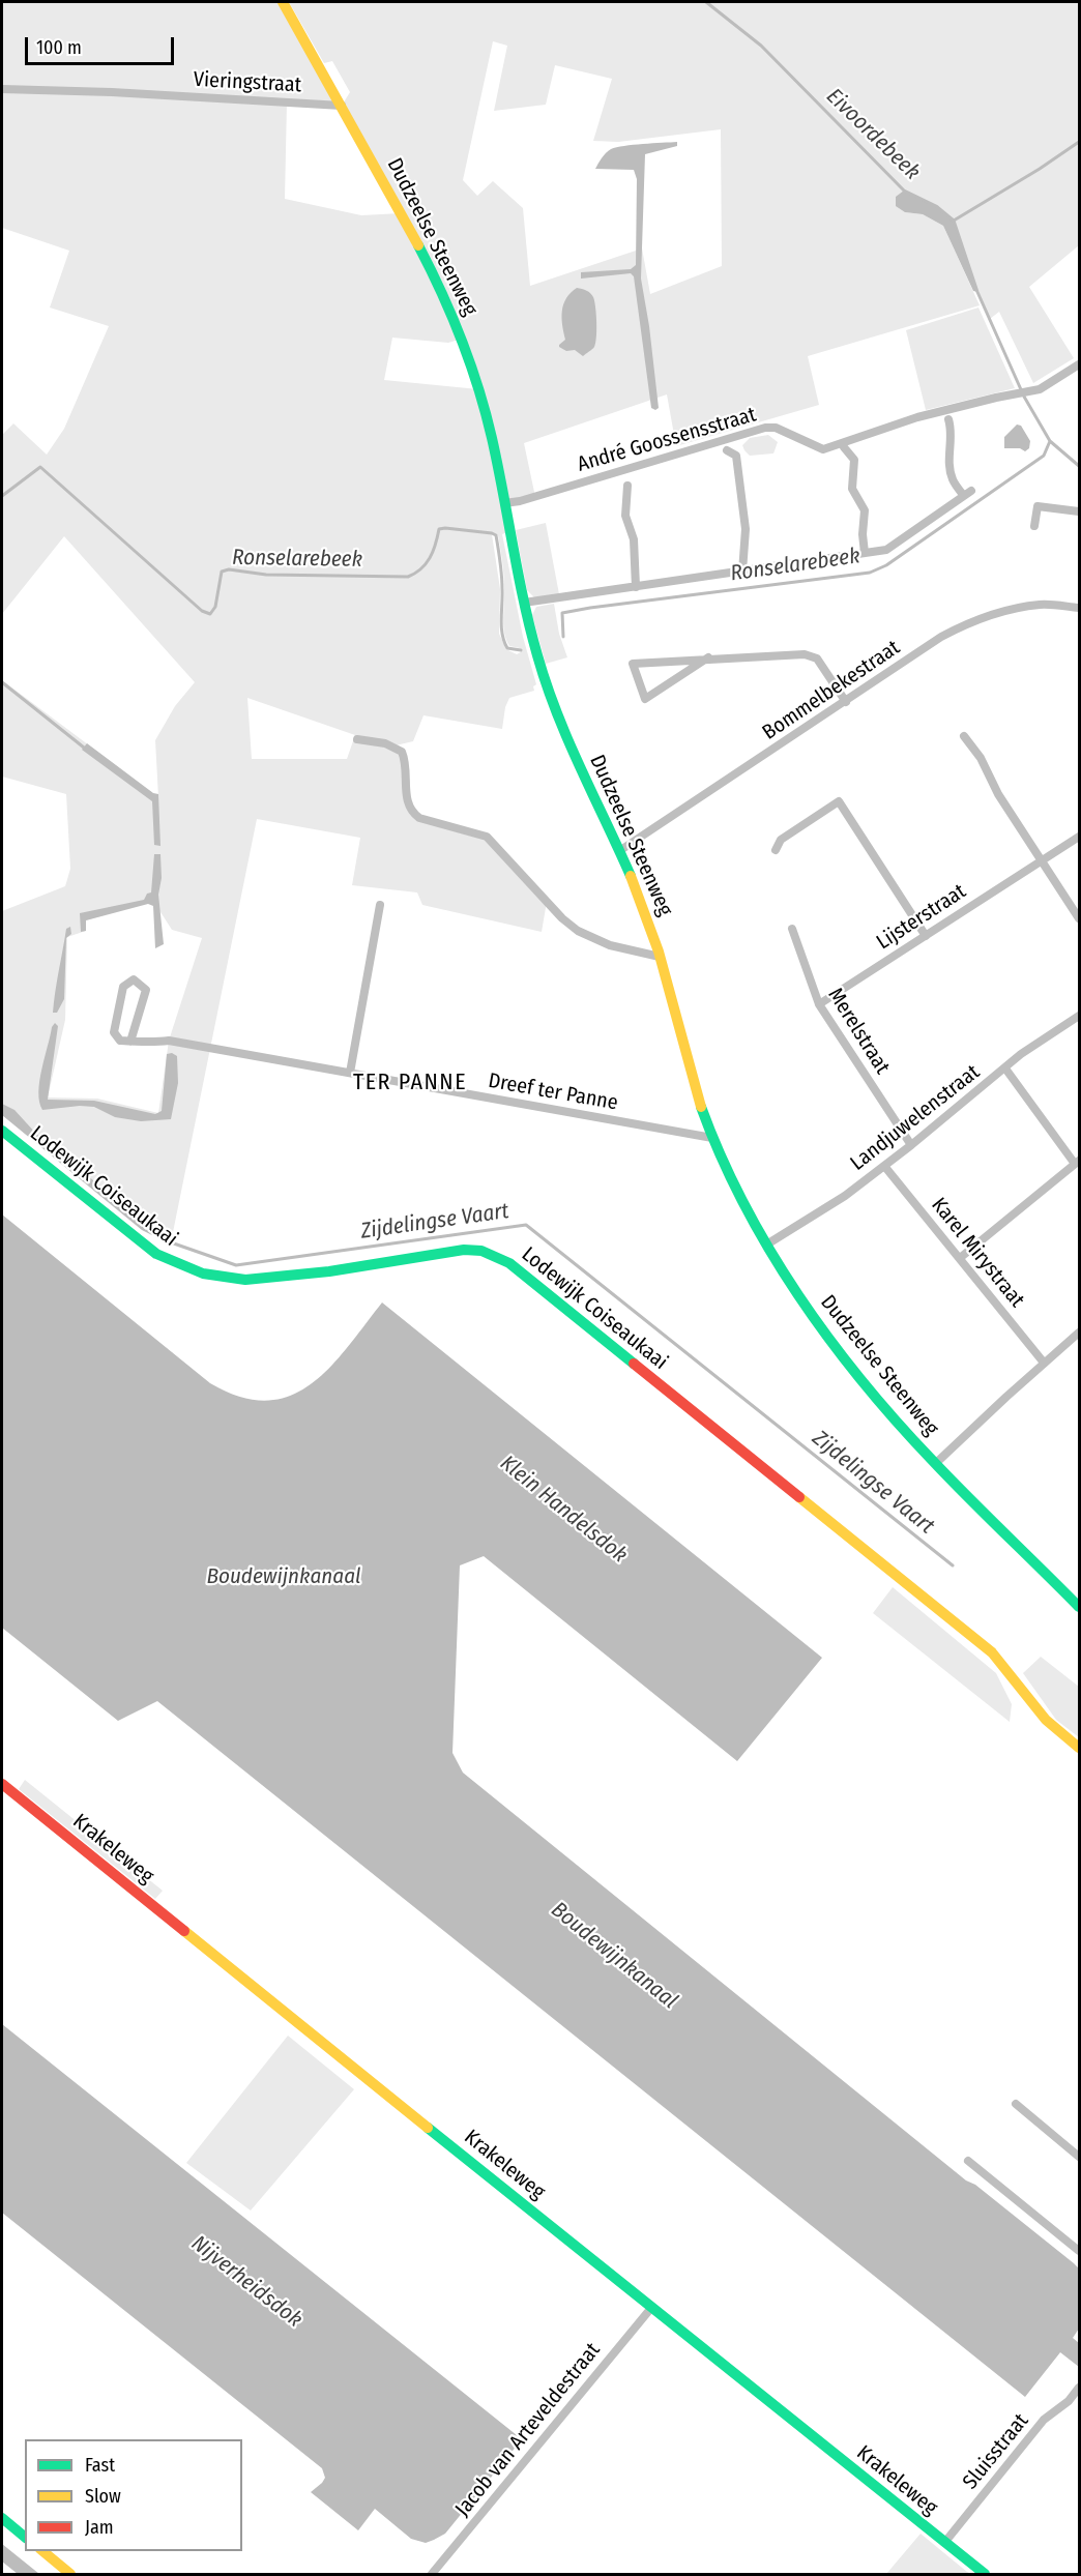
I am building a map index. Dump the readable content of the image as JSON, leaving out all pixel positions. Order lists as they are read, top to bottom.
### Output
{
  "streets": {
    "street": [
      "Vieringstraat",
      "Dudzeelse Steenweg",
      "André Goossensstraat",
      "Bommelbekestraat",
      "Lijsterstraat",
      "Merelstraat",
      "Dreef ter Panne",
      "Landjuwelenstraat",
      "Lodewijk Coiseaukaai",
      "Karel Mirystraat",
      "Krakeleweg",
      "Jacob van Arteveldestraat",
      "Sluisstraat"
    ]
  },
  "crossings": [
    ["Vieringstraat", "Dudzeelse Steenweg"],
    ["Dudzeelse Steenweg", "André Goossensstraat"],
    ["Dudzeelse Steenweg", "Bommelbekestraat"],
    ["Dudzeelse Steenweg", "Dreef ter Panne"],
    ["Dudzeelse Steenweg", "Landjuwelenstraat"],
    ["Lijsterstraat", "Merelstraat"],
    ["Merelstraat", "Landjuwelenstraat"],
    ["Landjuwelenstraat", "Karel Mirystraat"],
    ["Krakeleweg", "Jacob van Arteveldestraat"],
    ["Krakeleweg", "Sluisstraat"]
  ],
  "districts": ["TER PANNE"],
  "water": [
    "Eivoordebeek",
    "Ronselarebeek",
    "Zijdelingse Vaart",
    "Klein Handelsdok",
    "Boudewijnkanaal",
    "Nijverheidsdok"
  ],
  "legend": ["Fast", "Slow", "Jam"],
  "scale_bar": "100 m"
}
